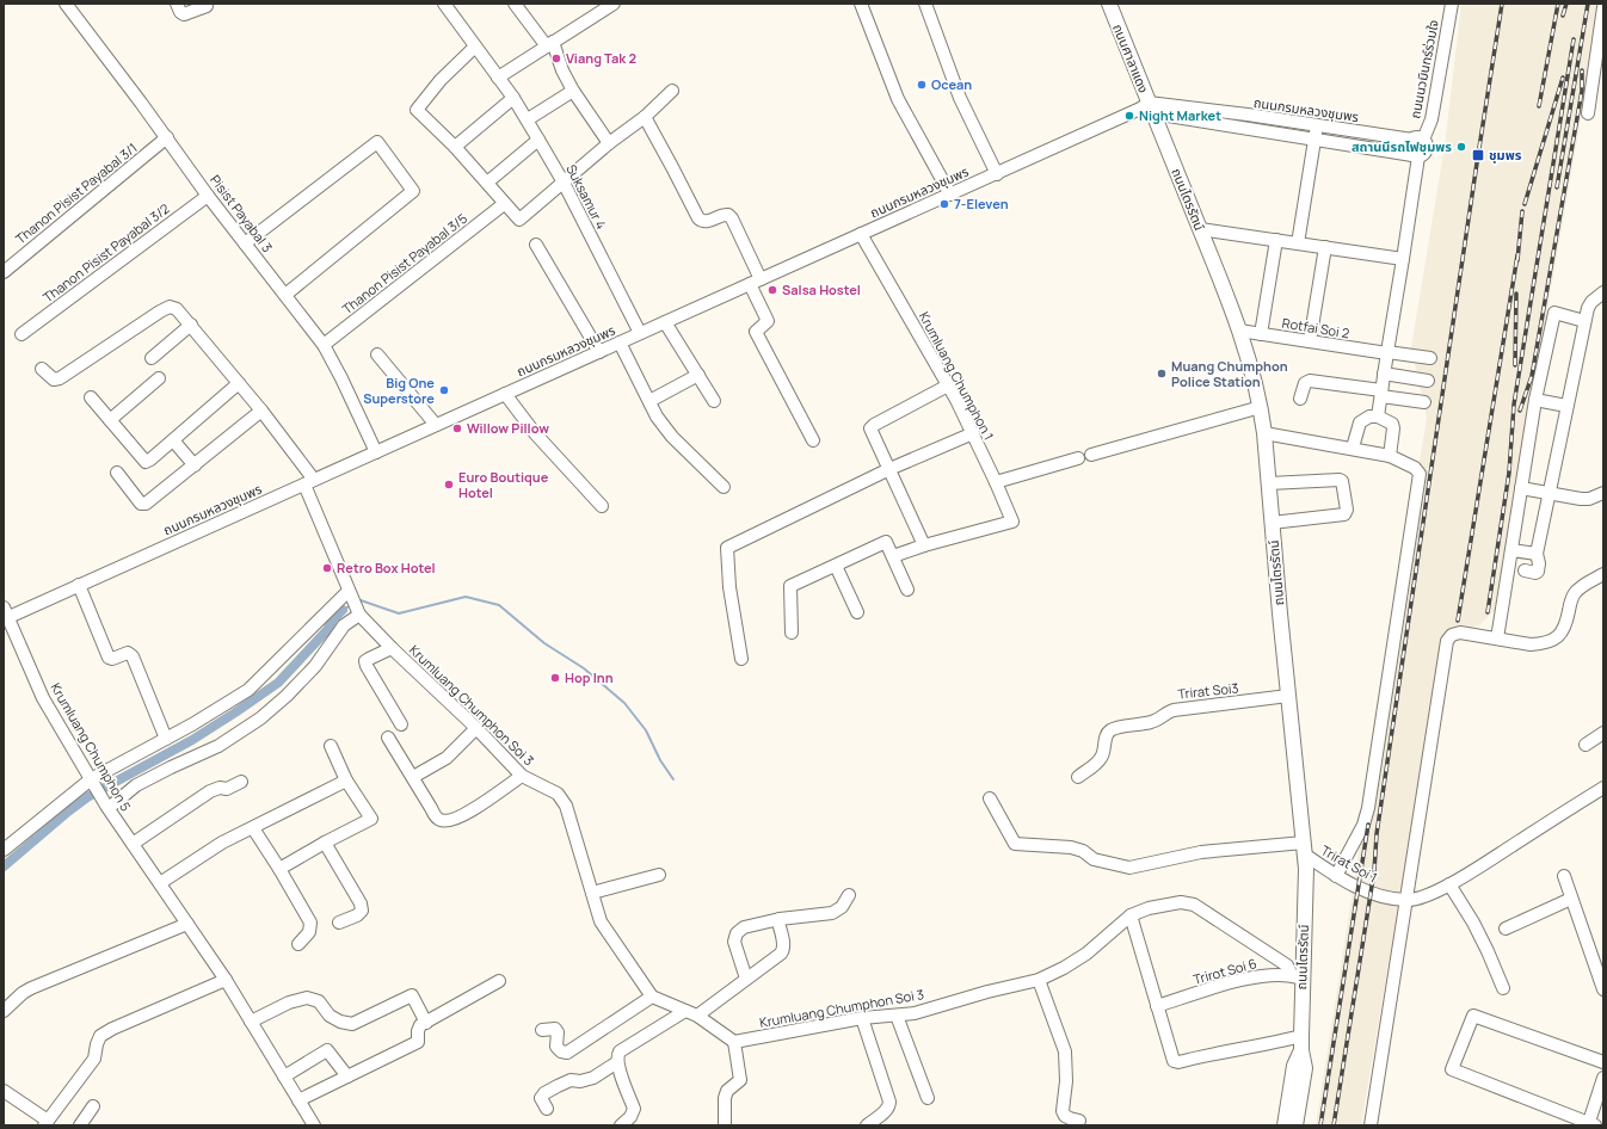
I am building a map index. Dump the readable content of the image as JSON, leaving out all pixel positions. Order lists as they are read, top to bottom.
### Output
{
  "streets": {
    "main road": ["ถนนศาลาแดง", "ถนนไตรรัตน์"],
    "street": [
      "ถนนนวมินทร์ร่วมใจ",
      "ถนนกรมหลวงชุมพร",
      "Thanon Pisist Payabal 3/1",
      "Suksamur 4",
      "Pisist Payabal 3",
      "Thanon Pisist Payabal 3/2",
      "Thanon Pisist Payabal 3/5",
      "Rotfai Soi 2",
      "Krumluang Chumphon 1",
      "Trirat Soi3",
      "Krumluang Chumphon Soi 3",
      "Krumluang Chumphon 5",
      "Trirat Soi 1",
      "Trirot Soi 6"
    ]
  },
  "crossings": [
    ["ถนนศาลาแดง", "ถนนกรมหลวงชุมพร"],
    ["ถนนศาลาแดง", "ถนนไตรรัตน์"],
    ["ถนนนวมินทร์ร่วมใจ", "ถนนกรมหลวงชุมพร"],
    ["ถนนกรมหลวงชุมพร", "Suksamur 4"],
    ["ถนนกรมหลวงชุมพร", "ถนนไตรรัตน์"],
    ["ถนนกรมหลวงชุมพร", "Pisist Payabal 3"],
    ["ถนนกรมหลวงชุมพร", "Krumluang Chumphon 1"],
    ["ถนนกรมหลวงชุมพร", "Krumluang Chumphon Soi 3"],
    ["ถนนกรมหลวงชุมพร", "Krumluang Chumphon 5"],
    ["Thanon Pisist Payabal 3/1", "Pisist Payabal 3"],
    ["ถนนไตรรัตน์", "Rotfai Soi 2"],
    ["ถนนไตรรัตน์", "Trirat Soi3"],
    ["ถนนไตรรัตน์", "Krumluang Chumphon Soi 3"],
    ["ถนนไตรรัตน์", "Trirat Soi 1"],
    ["ถนนไตรรัตน์", "Trirot Soi 6"],
    ["Pisist Payabal 3", "Thanon Pisist Payabal 3/2"],
    ["Pisist Payabal 3", "Thanon Pisist Payabal 3/5"],
    ["Krumluang Chumphon Soi 3", "Trirot Soi 6"]
  ],
  "places": {
    "other": [
      "Viang Tak 2",
      "Ocean",
      "Night Market",
      "สถานนีรถไฟชุมพร",
      "7-Eleven",
      "Salsa Hostel",
      "Muang Chumphon Police Station",
      "Big One Superstore",
      "Willow Pillow",
      "Euro Boutique Hotel",
      "Retro Box Hotel",
      "Hop Inn"
    ],
    "transit": ["ชุมพร"]
  }
}
